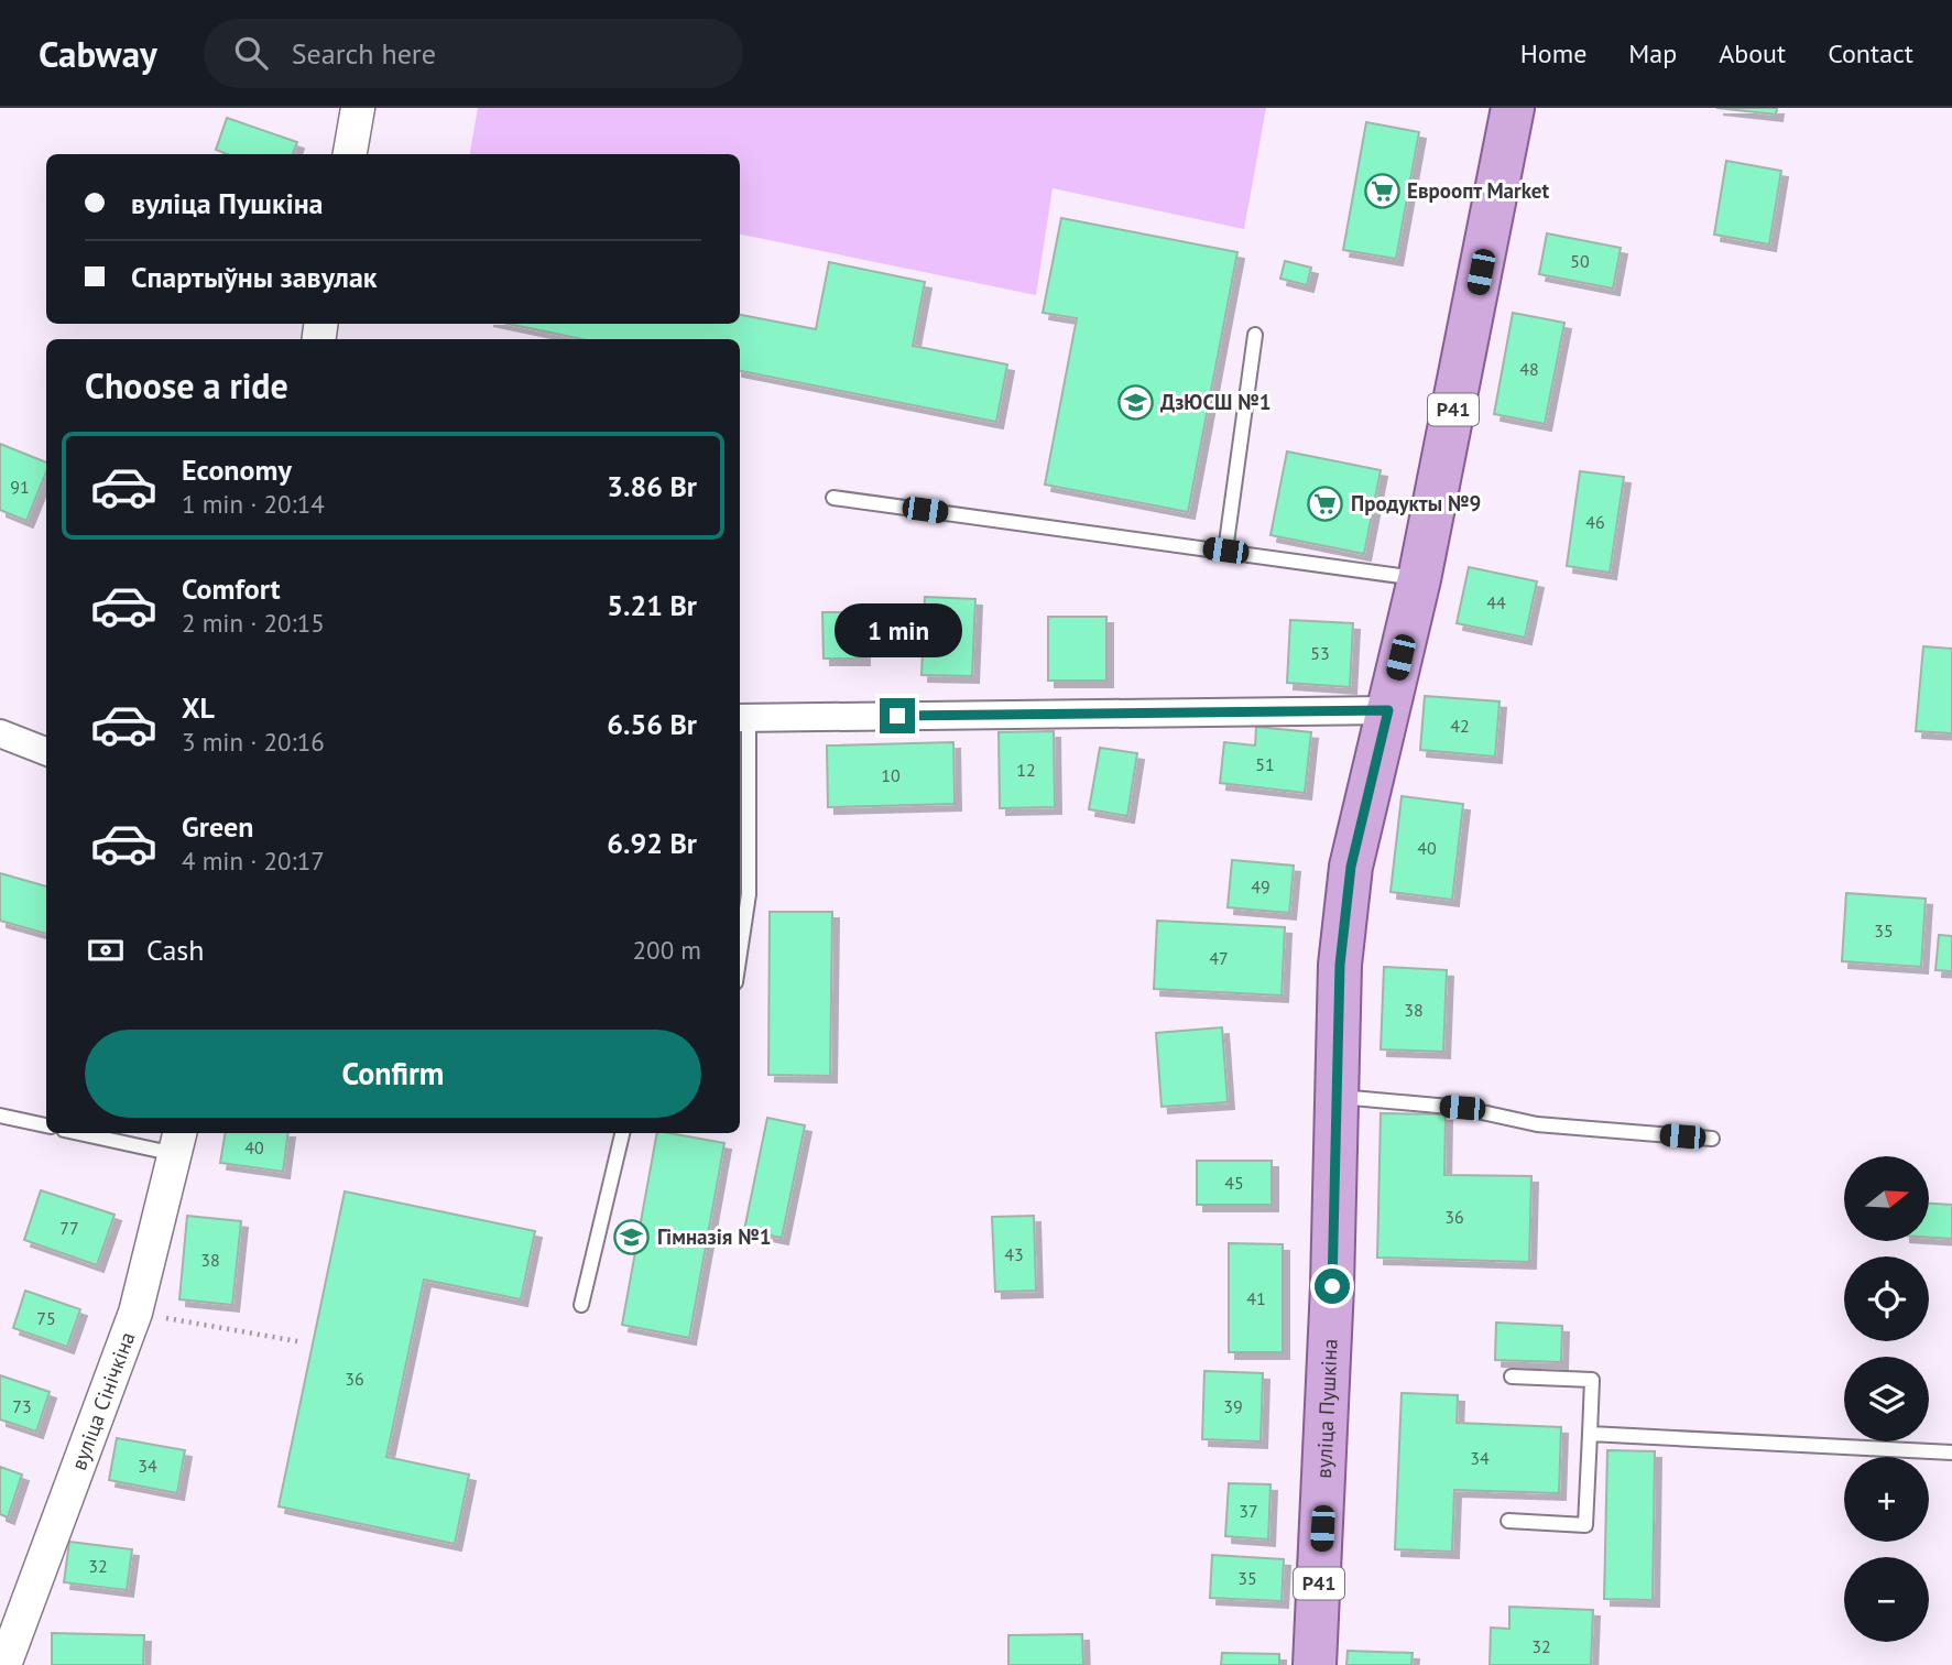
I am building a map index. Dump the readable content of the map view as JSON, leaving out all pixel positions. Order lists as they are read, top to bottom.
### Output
{
  "streets": {
    "main road": ["Р41", "вуліца Пушкіна"],
    "street": ["вуліца Сінічкіна"]
  },
  "places": {
    "supermarket": ["Евроопт Market", "Продукты №9"],
    "school or university": ["ДзЮСШ №1", "Гімназія №1"]
  },
  "house_numbers": [
    "50",
    "48",
    "91",
    "46",
    "44",
    "53",
    "42",
    "51",
    "12",
    "10",
    "40",
    "49",
    "35",
    "47",
    "38",
    "40",
    "45",
    "36",
    "77",
    "43",
    "38",
    "41",
    "75",
    "36",
    "73",
    "39",
    "34",
    "34",
    "37",
    "32",
    "35",
    "32"
  ],
  "north": "right",
  "page": {
    "header": "Cabway",
    "search": "Search here",
    "nav": [
      "Home",
      "Map",
      "About",
      "Contact"
    ],
    "banner": ["вуліца Пушкіна", "Спартыўны завулак"],
    "heading": "Choose a ride",
    "list": [
      {
        "name": "Economy",
        "note": "1 min · 20:14",
        "value": "3.86 Br"
      },
      {
        "name": "Comfort",
        "note": "2 min · 20:15",
        "value": "5.21 Br"
      },
      {
        "name": "XL",
        "note": "3 min · 20:16",
        "value": "6.56 Br"
      },
      {
        "name": "Green",
        "note": "4 min · 20:17",
        "value": "6.92 Br"
      }
    ],
    "bubble": "1 min",
    "pay": ["Cash", "200 m"],
    "buttons": "Confirm",
    "map_buttons": ["+", "−"]
  }
}
